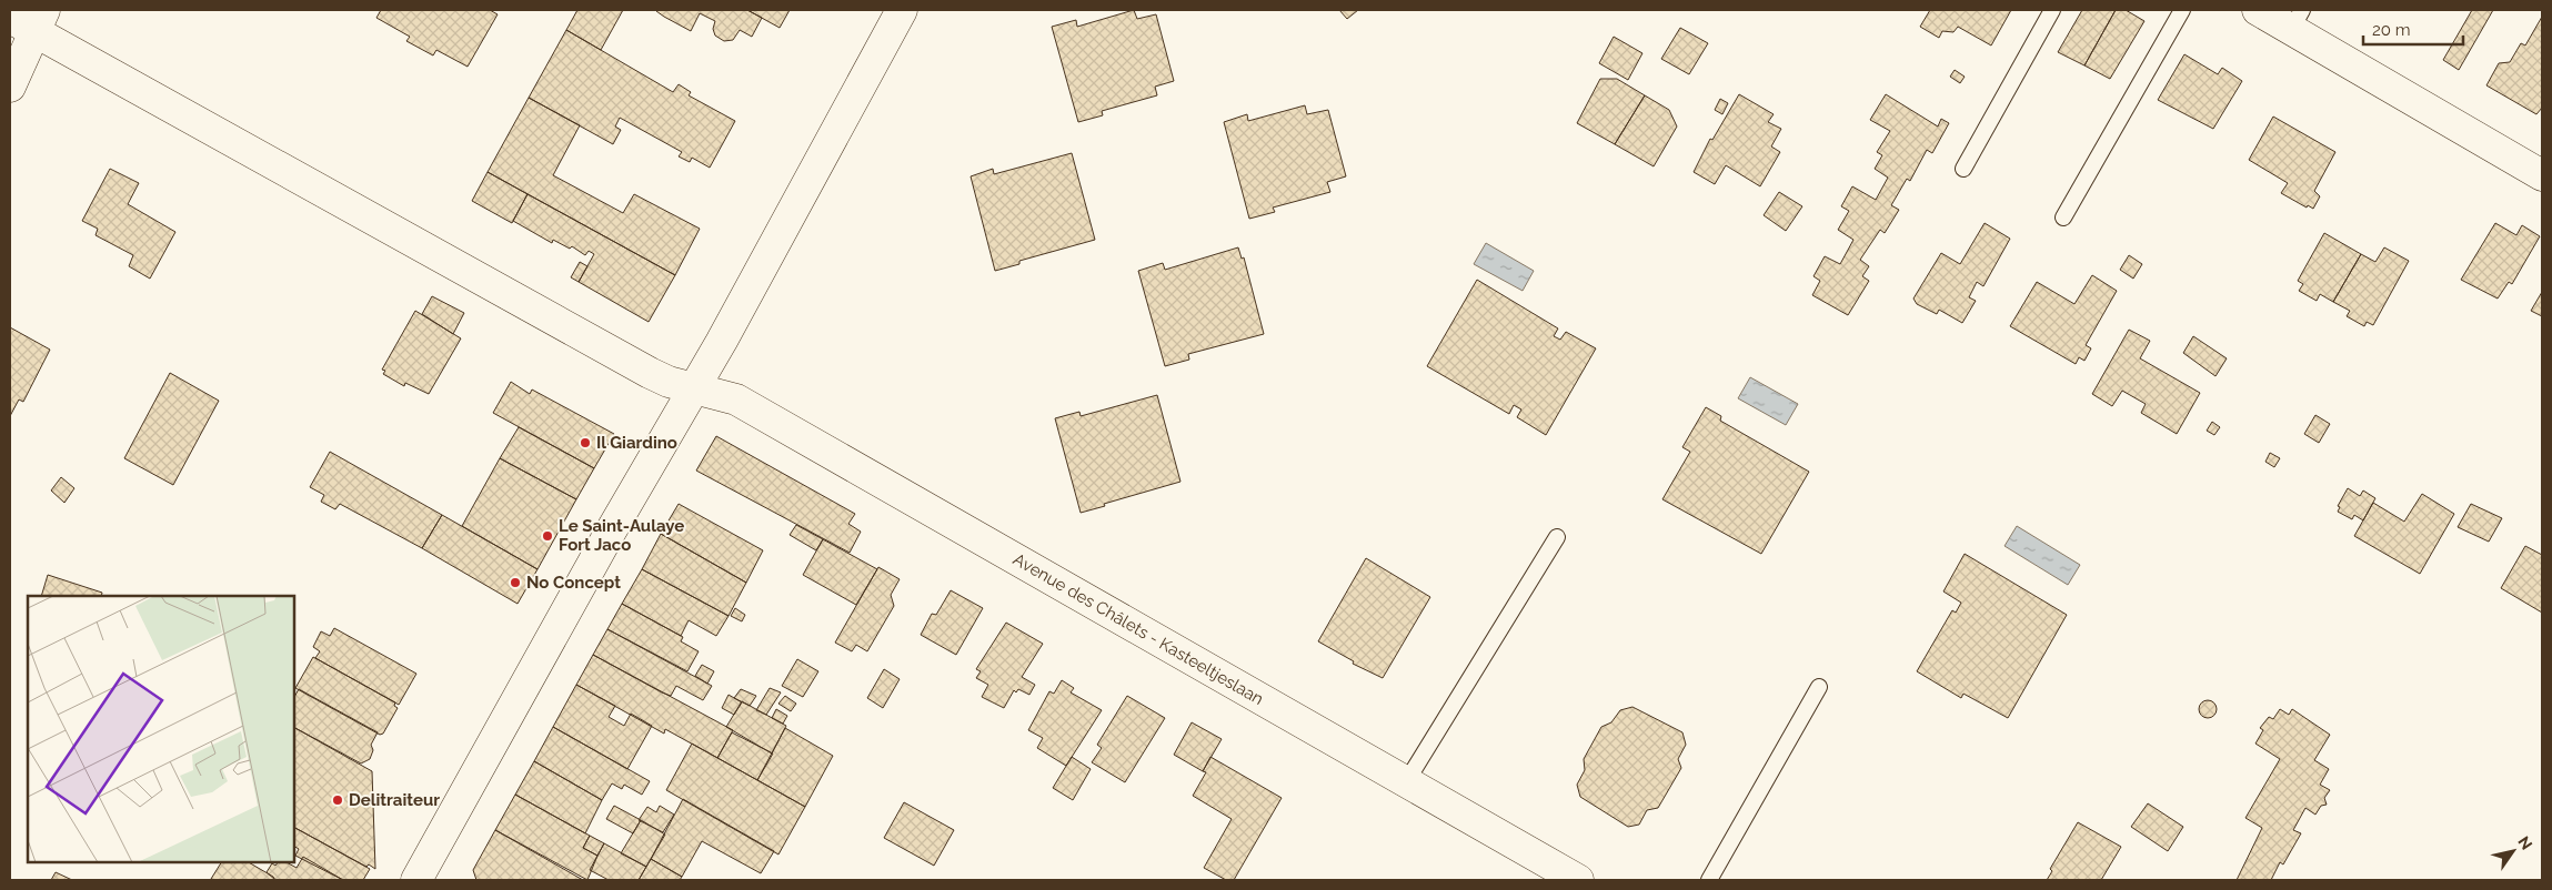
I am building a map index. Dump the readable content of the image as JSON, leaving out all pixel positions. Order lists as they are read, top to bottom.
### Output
{
  "streets": {
    "street": ["Avenue des Châlets - Kasteeltjeslaan"]
  },
  "places": [
    "Il Giardino",
    "Le Saint-Aulaye Fort Jaco",
    "No Concept",
    "Delitraiteur"
  ],
  "scale_bar": "20 m",
  "north": "top right"
}
